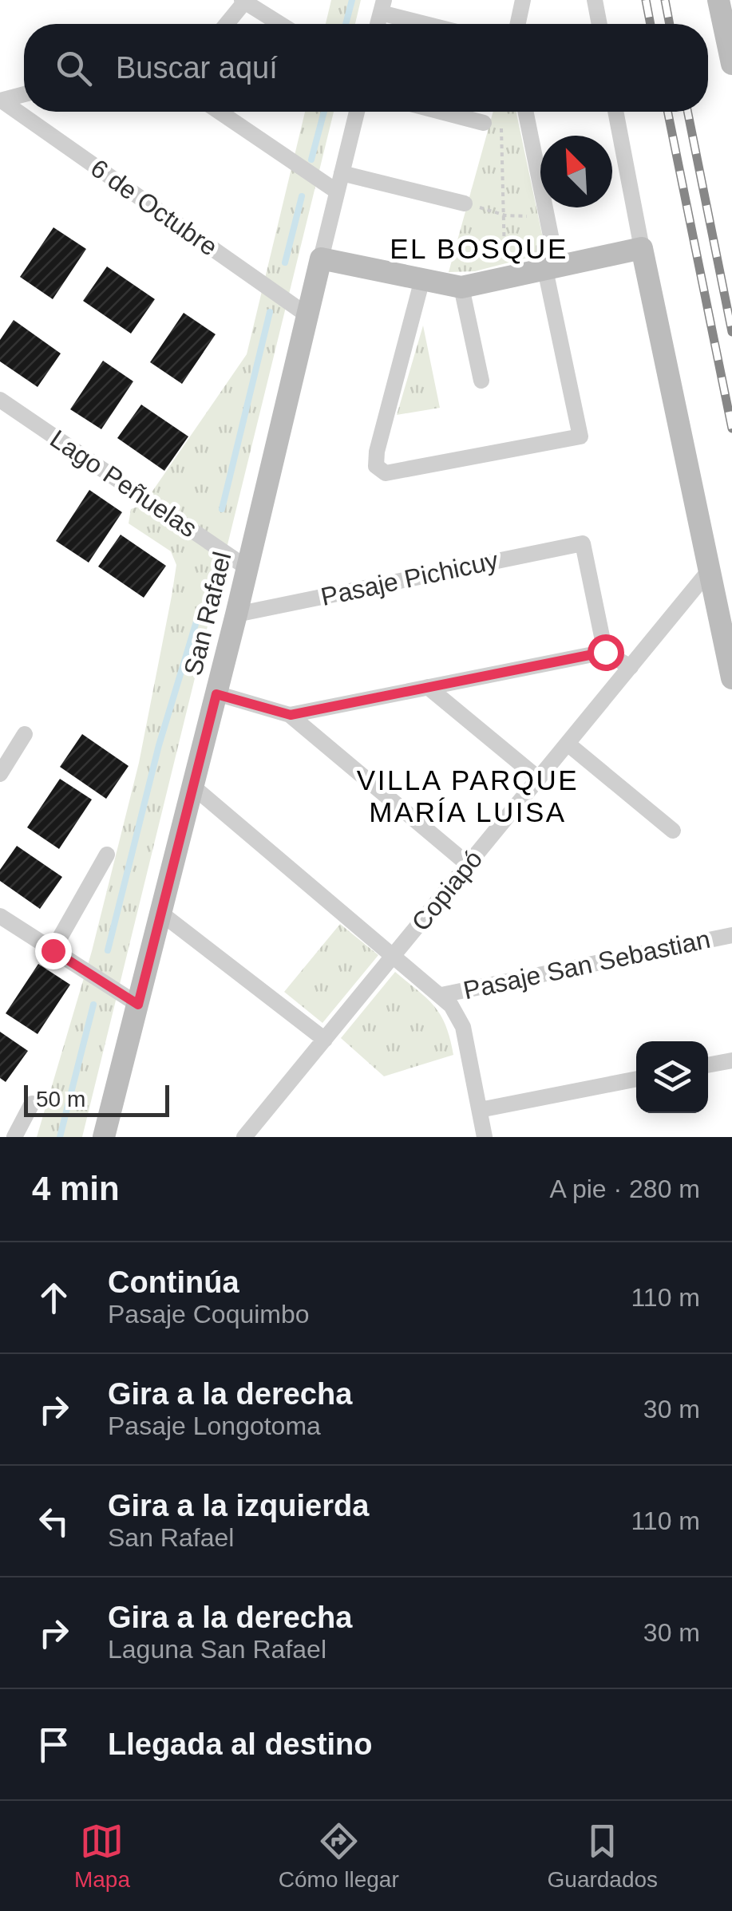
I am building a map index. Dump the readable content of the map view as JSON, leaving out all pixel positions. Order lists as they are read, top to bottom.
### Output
{
  "streets": {
    "street": [
      "6 de Octubre",
      "Lago Peñuelas",
      "Pasaje Pichicuy",
      "San Rafael",
      "Copiapó",
      "Pasaje San Sebastian"
    ]
  },
  "crossings": [
    ["6 de Octubre", "San Rafael"],
    ["Lago Peñuelas", "San Rafael"],
    ["Pasaje Pichicuy", "San Rafael"]
  ],
  "districts": ["EL BOSQUE", "VILLA PARQUE MARÍA LUISA"],
  "scale_bar": "50 m",
  "north": "top left",
  "page": {
    "search": "Buscar aquí",
    "scale": "50 m",
    "heading": ["4 min", "A pie · 280 m"],
    "list": [
      ["Continúa", "Pasaje Coquimbo", "110 m"],
      ["Gira a la derecha", "Pasaje Longotoma", "30 m"],
      ["Gira a la izquierda", "San Rafael", "110 m"],
      ["Gira a la derecha", "Laguna San Rafael", "30 m"],
      "Llegada al destino"
    ],
    "nav": ["Mapa", "Cómo llegar", "Guardados"]
  }
}
